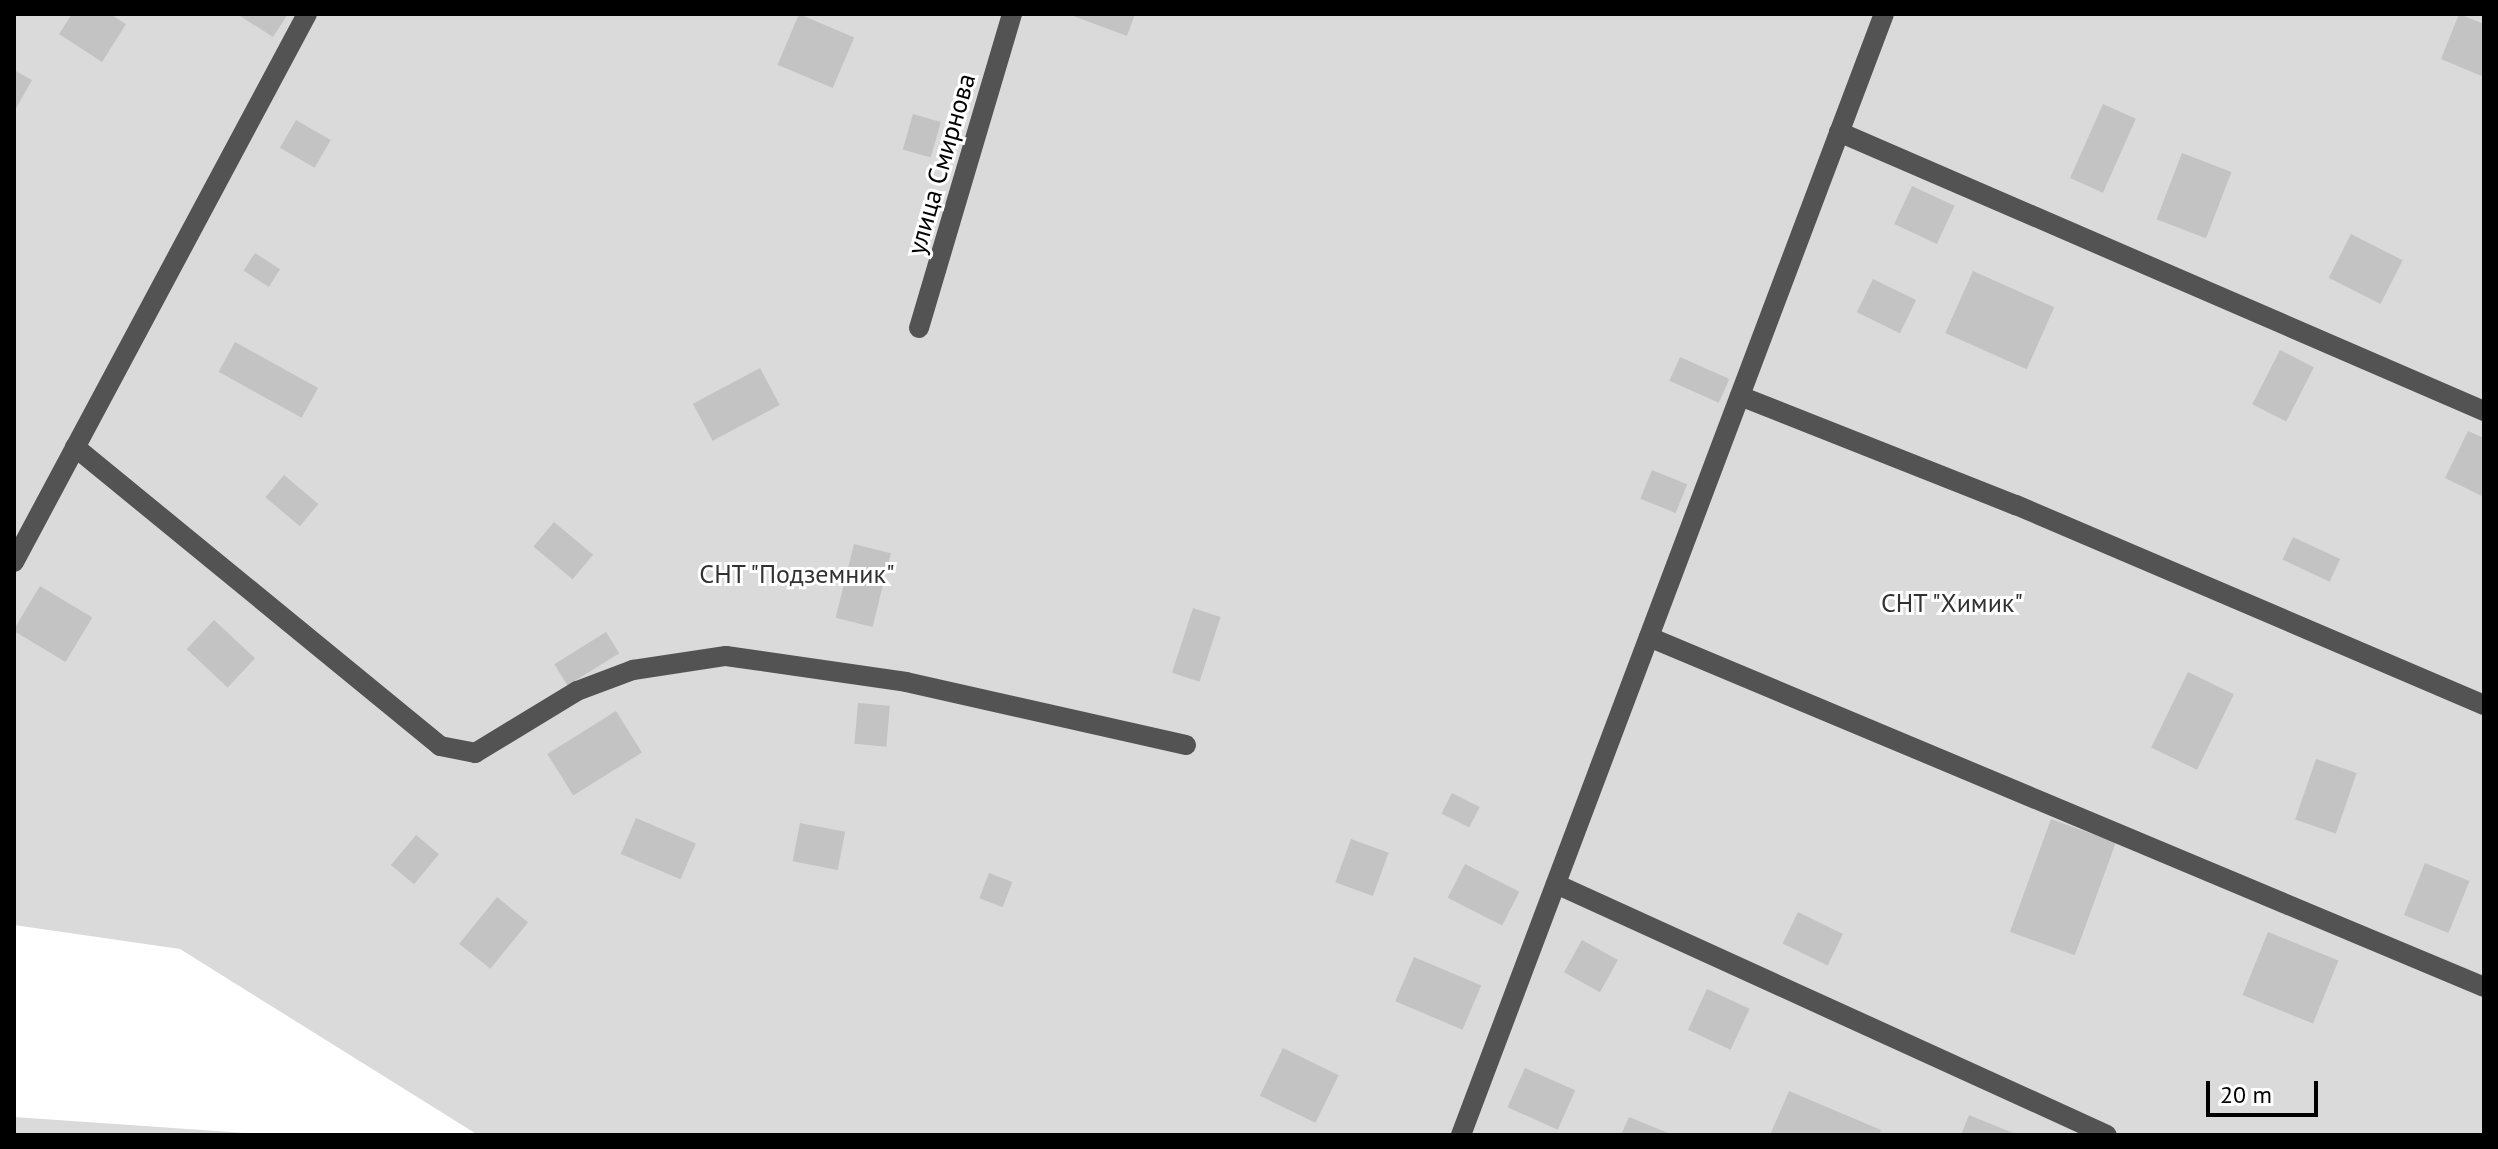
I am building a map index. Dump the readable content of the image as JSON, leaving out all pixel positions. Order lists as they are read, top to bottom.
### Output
{
  "streets": {
    "street": ["улица Смирнова"]
  },
  "parks": ["СНТ \"Подземник\"", "СНТ \"Химик\""],
  "scale_bar": "20 m"
}
